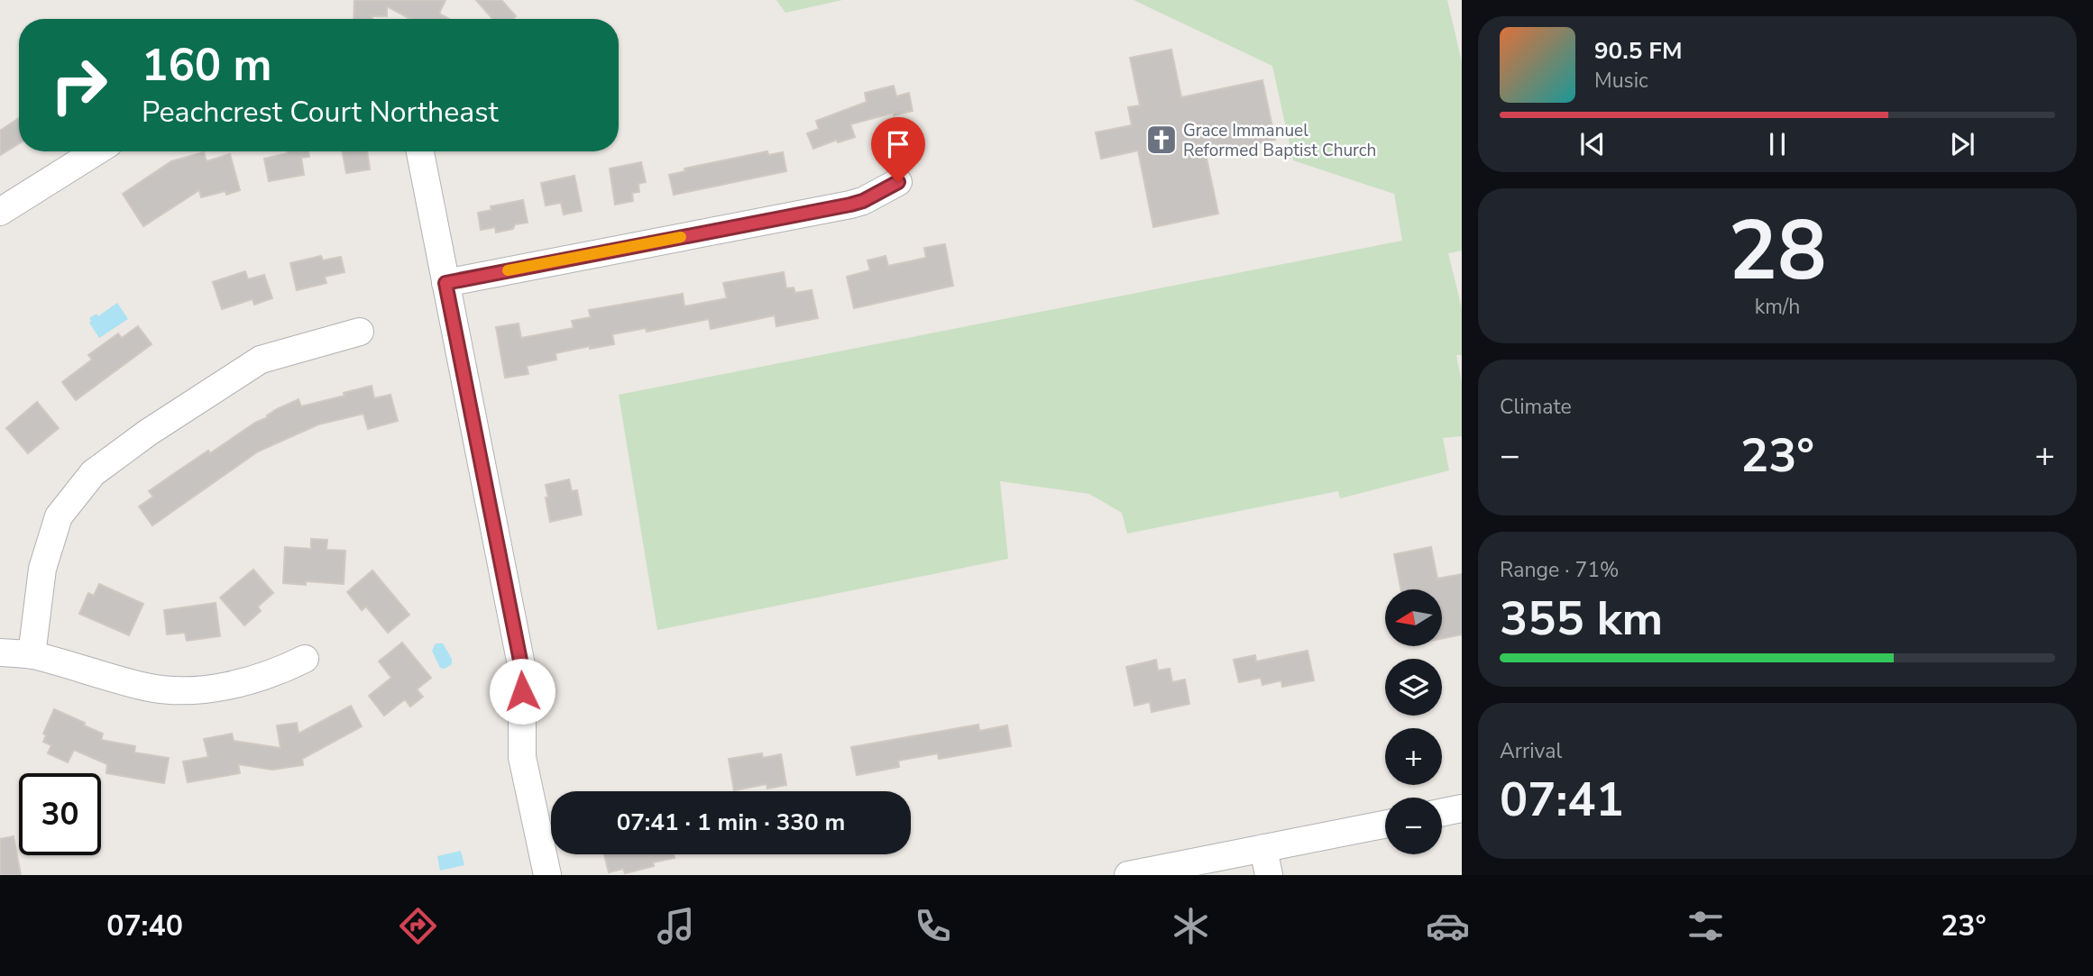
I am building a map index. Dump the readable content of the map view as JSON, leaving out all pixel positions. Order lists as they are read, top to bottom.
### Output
{
  "places": {
    "church": ["Grace Immanuel Reformed Baptist Church"]
  },
  "north": "left",
  "page": {
    "turn": ["160 m", "Peachcrest Court Northeast"],
    "song": ["90.5 FM", "Music"],
    "tile": [
      ["28", "km/h"],
      "Climate",
      ["Range · 71%", "355 km"],
      ["Arrival", "07:41"]
    ],
    "heat": ["−", "23°", "+"],
    "map_buttons": ["+", "−"],
    "limit": "30",
    "trip": "07:41 · 1 min · 330 m",
    "tabs": ["07:40", "23°"]
  }
}
